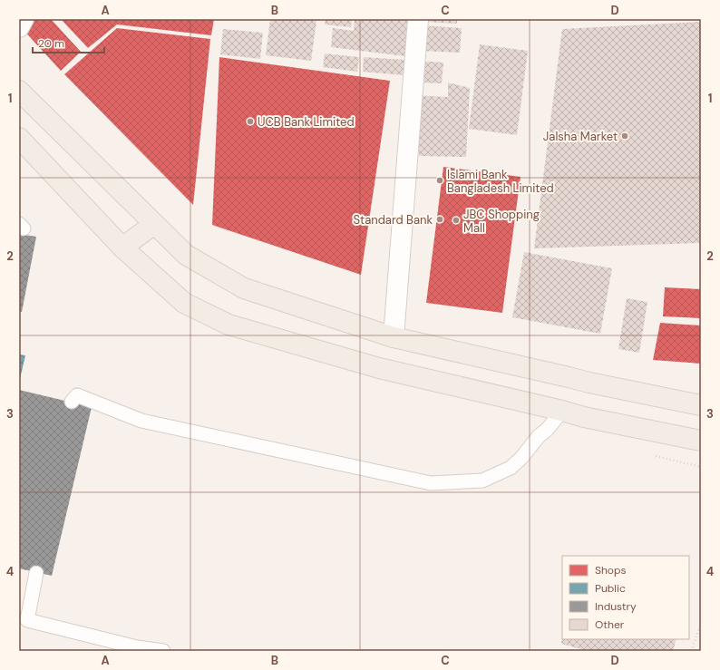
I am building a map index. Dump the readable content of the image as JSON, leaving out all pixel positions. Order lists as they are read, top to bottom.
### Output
{
  "places": [
    "UCB Bank Limited",
    "Jalsha Market",
    "Islami Bank Bangladesh Limited",
    "Standard Bank",
    "JBC Shopping Mall"
  ],
  "legend": [
    "Shops",
    "Public",
    "Industry",
    "Other"
  ],
  "scale_bar": "20 m",
  "grid": {
    "columns": [
      "A",
      "B",
      "C",
      "D"
    ],
    "rows": [
      "1",
      "2",
      "3",
      "4"
    ]
  }
}
